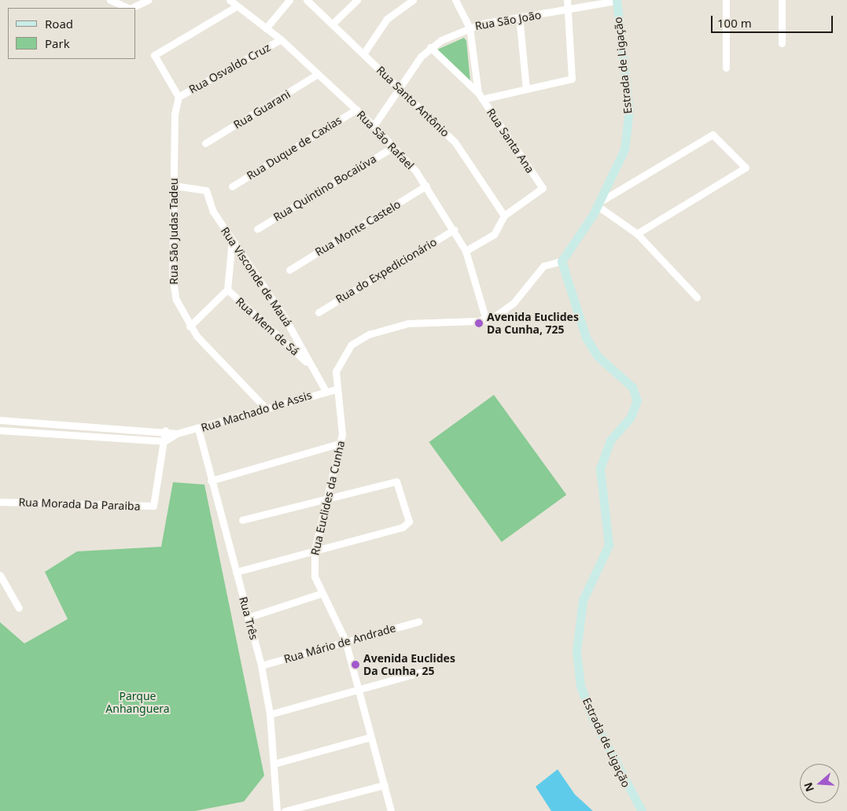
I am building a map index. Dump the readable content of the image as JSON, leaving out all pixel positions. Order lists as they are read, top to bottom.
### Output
{
  "streets": {
    "main road": ["Estrada de Ligação"],
    "street": [
      "Rua São João",
      "Rua Osvaldo Cruz",
      "Rua Santo Antônio",
      "Rua Guarani",
      "Rua São Rafael",
      "Rua Santa Ana",
      "Rua Duque de Caxias",
      "Rua Quintino Bocaiúva",
      "Rua Monte Castelo",
      "Rua São Judas Tadeu",
      "Rua do Expedicionário",
      "Rua Visconde de Mauá",
      "Rua Mem de Sá",
      "Rua Machado de Assis",
      "Rua Euclides da Cunha",
      "Rua Morada Da Paraiba",
      "Rua Três",
      "Rua Mário de Andrade"
    ]
  },
  "crossings": [
    ["Rua São João", "Estrada de Ligação"],
    ["Rua São João", "Rua Santo Antônio"],
    ["Rua São João", "Rua São Rafael"],
    ["Rua São João", "Rua Santa Ana"],
    ["Rua Osvaldo Cruz", "Rua São Rafael"],
    ["Rua Osvaldo Cruz", "Rua São Judas Tadeu"],
    ["Rua Santo Antônio", "Rua Santa Ana"],
    ["Rua Guarani", "Rua São Rafael"],
    ["Rua São Rafael", "Rua Duque de Caxias"],
    ["Rua São Rafael", "Rua Quintino Bocaiúva"],
    ["Rua São Rafael", "Rua Monte Castelo"],
    ["Rua São Rafael", "Rua do Expedicionário"],
    ["Rua São Rafael", "Rua Euclides da Cunha"],
    ["Rua São Judas Tadeu", "Rua Visconde de Mauá"],
    ["Rua São Judas Tadeu", "Rua Machado de Assis"],
    ["Rua Visconde de Mauá", "Rua Mem de Sá"],
    ["Rua Visconde de Mauá", "Rua Machado de Assis"],
    ["Rua Machado de Assis", "Rua Euclides da Cunha"],
    ["Rua Machado de Assis", "Rua Morada Da Paraiba"],
    ["Rua Machado de Assis", "Rua Três"],
    ["Rua Euclides da Cunha", "Rua Mário de Andrade"],
    ["Rua Três", "Rua Mário de Andrade"]
  ],
  "parks": ["Parque Anhanguera"],
  "places": ["Avenida Euclides Da Cunha, 725", "Avenida Euclides Da Cunha, 25"],
  "legend": ["Road", "Park"],
  "scale_bar": "100 m",
  "north": "left"
}
